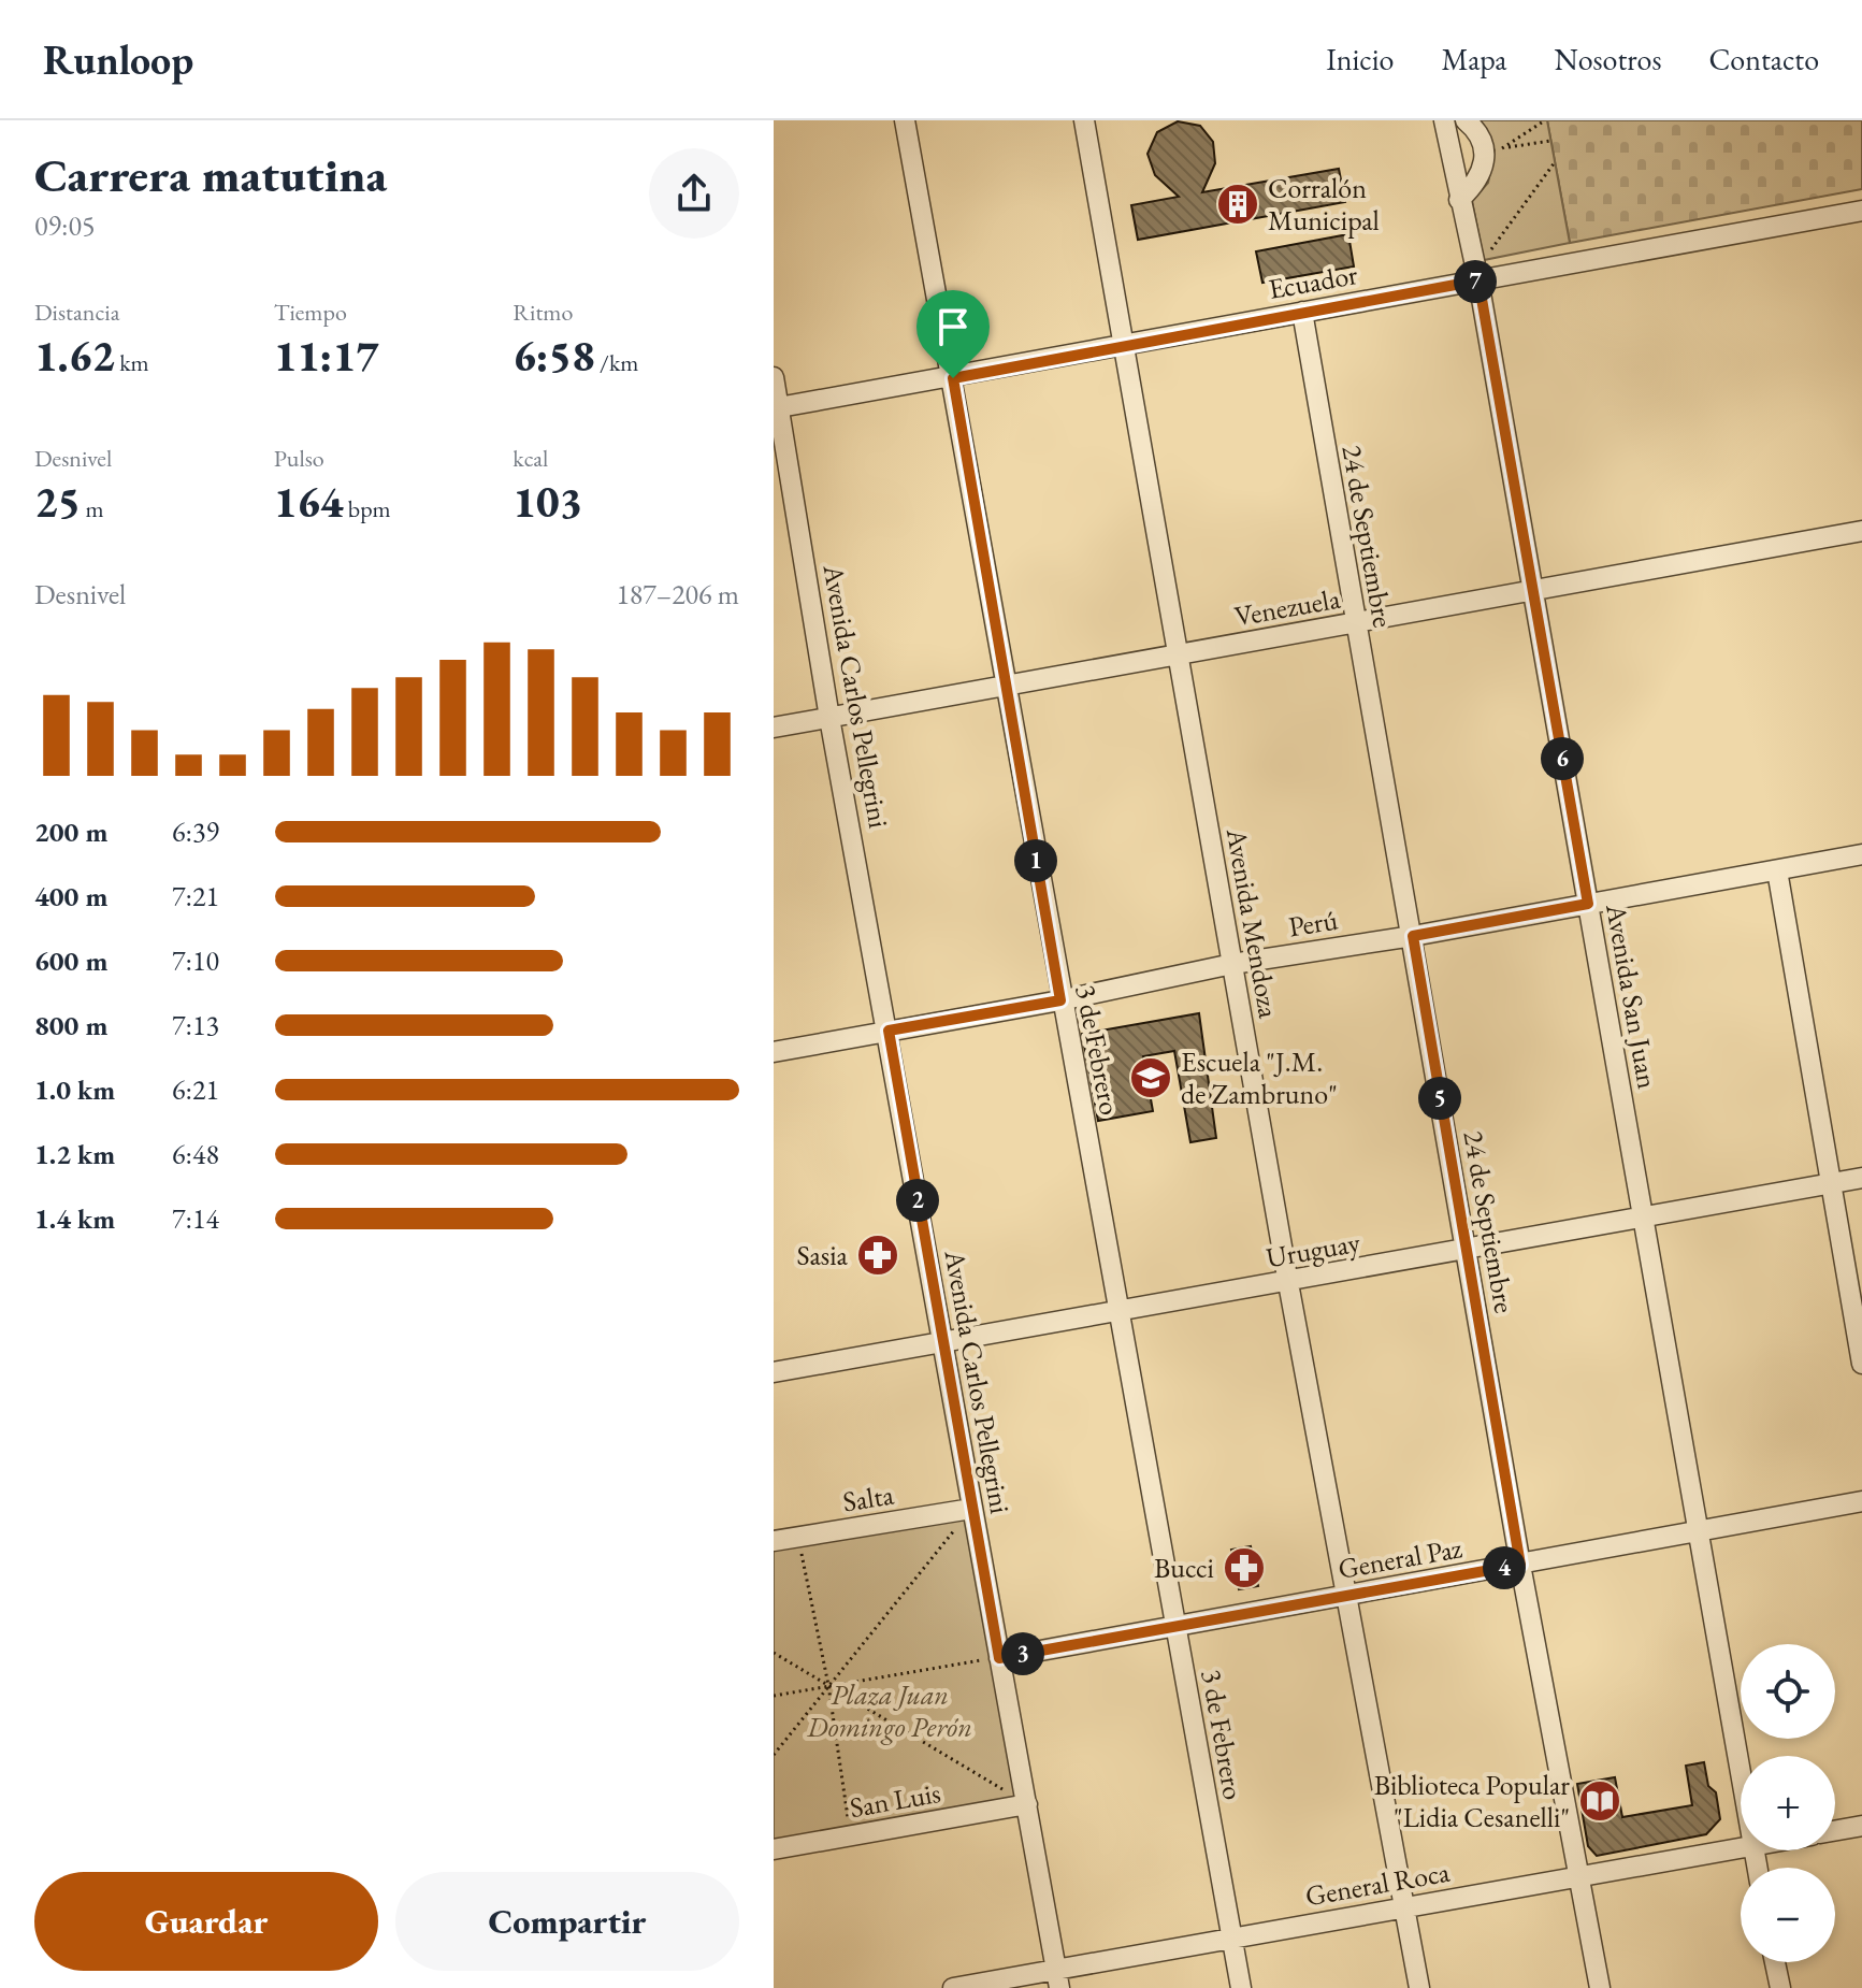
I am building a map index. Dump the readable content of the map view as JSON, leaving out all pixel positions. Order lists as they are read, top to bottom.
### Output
{
  "streets": {
    "street": [
      "Ecuador",
      "24 de Septiembre",
      "Venezuela",
      "Avenida Carlos Pellegrini",
      "Avenida Mendoza",
      "Perú",
      "Avenida San Juan",
      "3 de Febrero",
      "Uruguay",
      "Salta",
      "General Paz",
      "San Luis",
      "General Roca"
    ]
  },
  "crossings": [
    ["Ecuador", "24 de Septiembre"],
    ["Ecuador", "Avenida Carlos Pellegrini"],
    ["Ecuador", "Avenida Mendoza"],
    ["Ecuador", "Avenida San Juan"],
    ["Ecuador", "3 de Febrero"],
    ["24 de Septiembre", "Venezuela"],
    ["24 de Septiembre", "Perú"],
    ["24 de Septiembre", "Uruguay"],
    ["24 de Septiembre", "General Paz"],
    ["24 de Septiembre", "General Roca"],
    ["Venezuela", "Avenida Carlos Pellegrini"],
    ["Venezuela", "Avenida Mendoza"],
    ["Venezuela", "Avenida San Juan"],
    ["Venezuela", "3 de Febrero"],
    ["Avenida Carlos Pellegrini", "Perú"],
    ["Avenida Carlos Pellegrini", "Uruguay"],
    ["Avenida Carlos Pellegrini", "Salta"],
    ["Avenida Carlos Pellegrini", "General Paz"],
    ["Avenida Carlos Pellegrini", "San Luis"],
    ["Avenida Carlos Pellegrini", "General Roca"],
    ["Avenida Mendoza", "Perú"],
    ["Avenida Mendoza", "Uruguay"],
    ["Avenida Mendoza", "General Paz"],
    ["Avenida Mendoza", "General Roca"],
    ["Perú", "Avenida San Juan"],
    ["Perú", "3 de Febrero"],
    ["Avenida San Juan", "Uruguay"],
    ["Avenida San Juan", "General Paz"],
    ["3 de Febrero", "Uruguay"],
    ["3 de Febrero", "General Paz"],
    ["3 de Febrero", "General Roca"]
  ],
  "parks": ["Plaza Juan Domingo Perón"],
  "places": {
    "building": ["Corralón Municipal"],
    "school or university": ["Escuela \"J.M. de Zambruno\""],
    "pharmacy": ["Sasia", "Bucci"],
    "library": ["Biblioteca Popular \"Lidia Cesanelli\""]
  },
  "page": {
    "header": "Runloop",
    "nav": [
      "Inicio",
      "Mapa",
      "Nosotros",
      "Contacto"
    ],
    "heading": ["Carrera matutina", "09:05"],
    "pins": [
      "7",
      "6",
      "1",
      "5",
      "2",
      "4",
      "3"
    ],
    "stats": [
      ["Distancia", "1.62 km"],
      ["Tiempo", "11:17"],
      ["Ritmo", "6:58 /km"],
      ["Desnivel", "25 m"],
      ["Pulso", "164 bpm"],
      ["kcal", "103"]
    ],
    "chart": ["Desnivel", "187–206 m"],
    "list": [
      {
        "name": "200 m",
        "note": "6:39"
      },
      {
        "name": "400 m",
        "note": "7:21"
      },
      {
        "name": "600 m",
        "note": "7:10"
      },
      {
        "name": "800 m",
        "note": "7:13"
      },
      {
        "name": "1.0 km",
        "note": "6:21"
      },
      {
        "name": "1.2 km",
        "note": "6:48"
      },
      {
        "name": "1.4 km",
        "note": "7:14"
      }
    ],
    "map_buttons": ["+", "−"],
    "buttons": ["Guardar", "Compartir"]
  }
}
